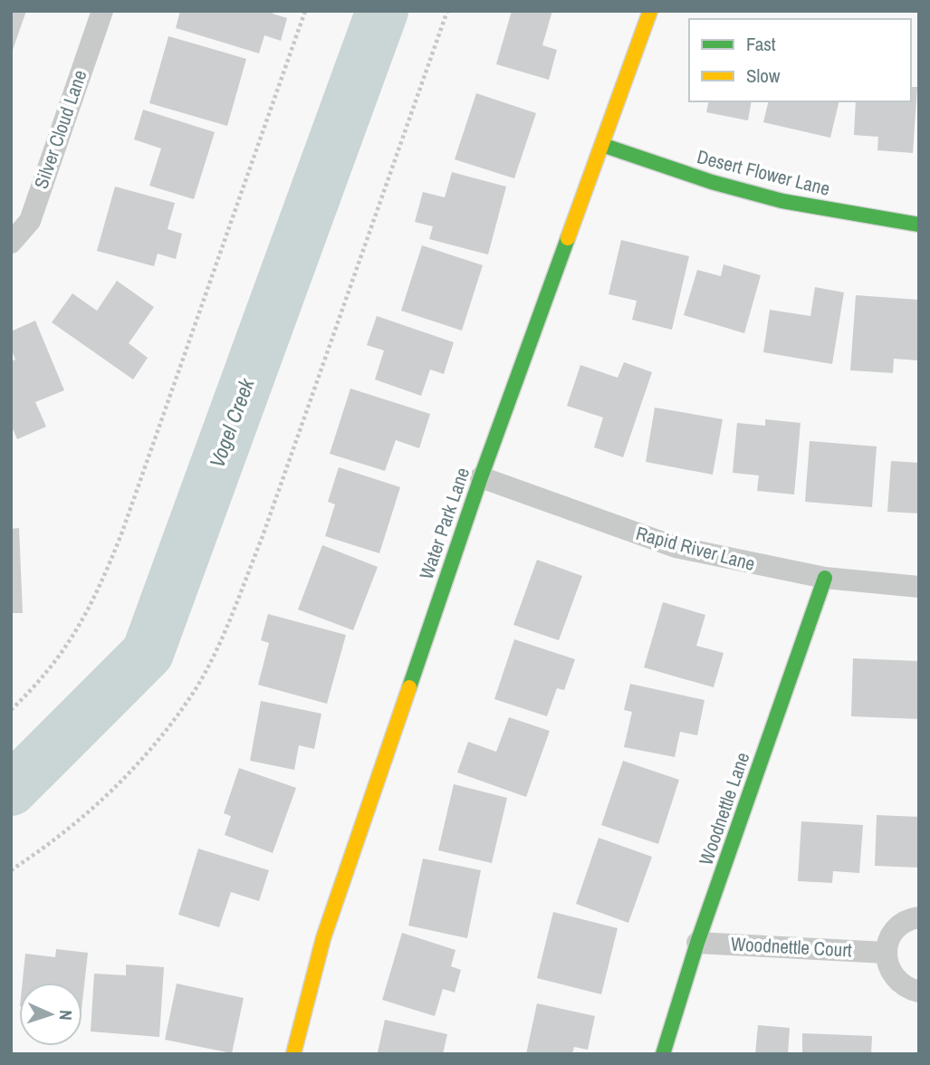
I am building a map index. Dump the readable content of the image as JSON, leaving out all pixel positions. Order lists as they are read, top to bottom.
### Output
{
  "streets": {
    "street": [
      "Silver Cloud Lane",
      "Desert Flower Lane",
      "Water Park Lane",
      "Rapid River Lane",
      "Woodnettle Lane",
      "Woodnettle Court"
    ]
  },
  "crossings": [
    ["Desert Flower Lane", "Water Park Lane"],
    ["Water Park Lane", "Rapid River Lane"],
    ["Rapid River Lane", "Woodnettle Lane"],
    ["Woodnettle Lane", "Woodnettle Court"]
  ],
  "water": ["Vogel Creek"],
  "legend": ["Fast", "Slow"],
  "north": "right"
}
